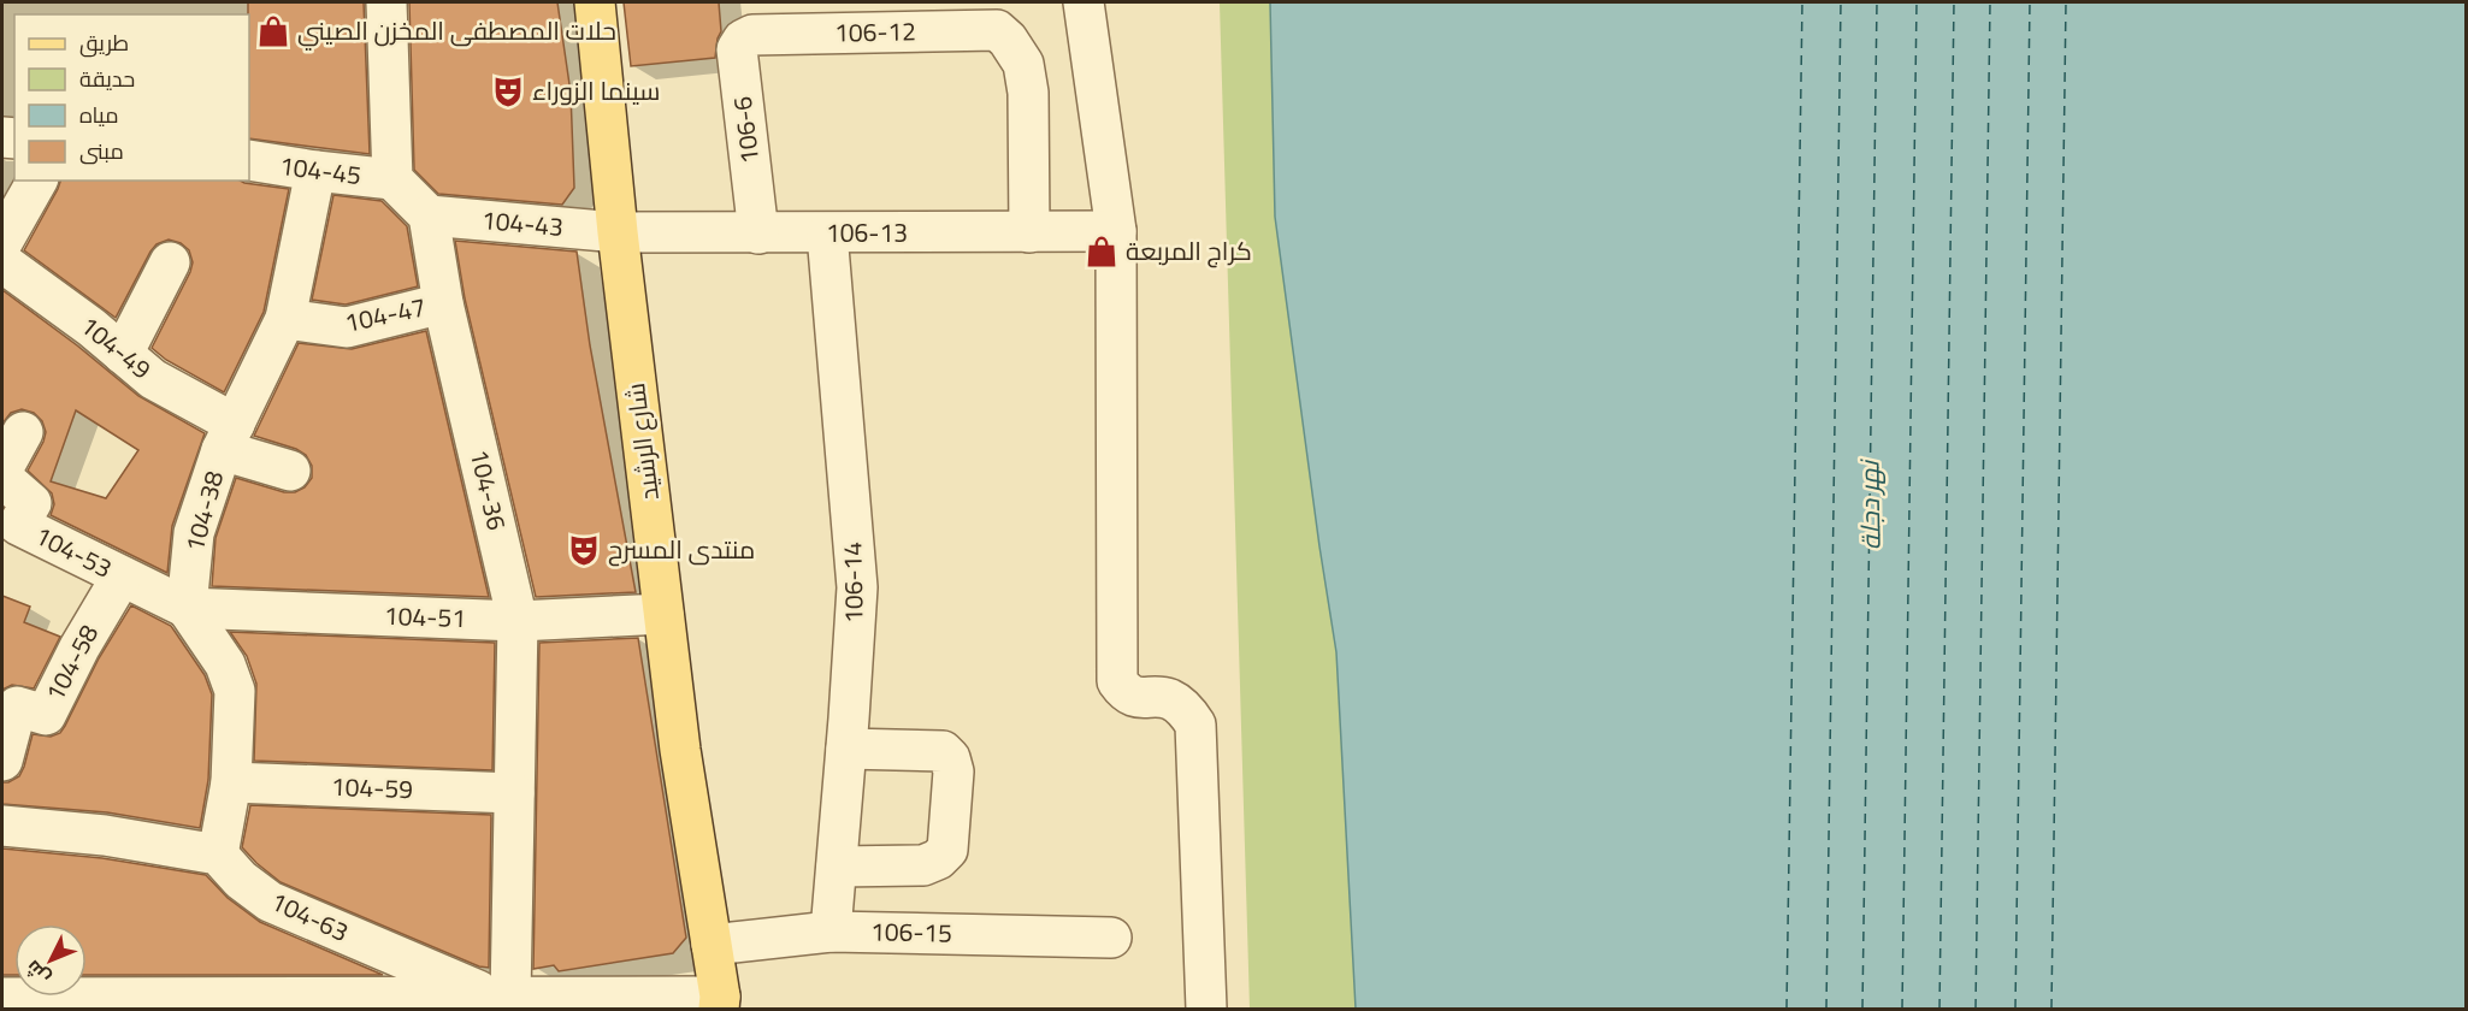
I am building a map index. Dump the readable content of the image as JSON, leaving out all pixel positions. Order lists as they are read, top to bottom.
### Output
{
  "streets": {
    "main road": ["شارع الرشيد"],
    "street": [
      "106-12",
      "106-6",
      "104-45",
      "104-43",
      "106-13",
      "104-47",
      "104-49",
      "104-36",
      "104-38",
      "104-53",
      "106-14",
      "104-51",
      "104-58",
      "104-59",
      "104-63",
      "106-15"
    ]
  },
  "crossings": [
    ["106-12", "106-6"],
    ["106-12", "106-13"],
    ["106-6", "106-13"],
    ["104-45", "104-38"],
    ["104-43", "106-13"],
    ["104-43", "شارع الرشيد"],
    ["104-43", "104-36"],
    ["106-13", "شارع الرشيد"],
    ["106-13", "106-14"],
    ["104-47", "104-36"],
    ["104-47", "104-38"],
    ["104-49", "104-38"],
    ["شارع الرشيد", "104-51"],
    ["شارع الرشيد", "106-15"],
    ["104-36", "104-51"],
    ["104-36", "104-59"],
    ["104-36", "104-63"],
    ["104-38", "104-53"],
    ["104-38", "104-51"],
    ["104-53", "104-51"],
    ["104-53", "104-58"],
    ["106-14", "106-15"]
  ],
  "water": ["نهر دجلة"],
  "places": {
    "shop": ["حلات المصطفى المخزن الصيني", "كراج المربعة"],
    "theatre": ["سينما الزوراء", "منتدى المسرح"]
  },
  "legend": [
    "طريق",
    "حديقة",
    "مياه",
    "مبنى"
  ],
  "north": "bottom left"
}
